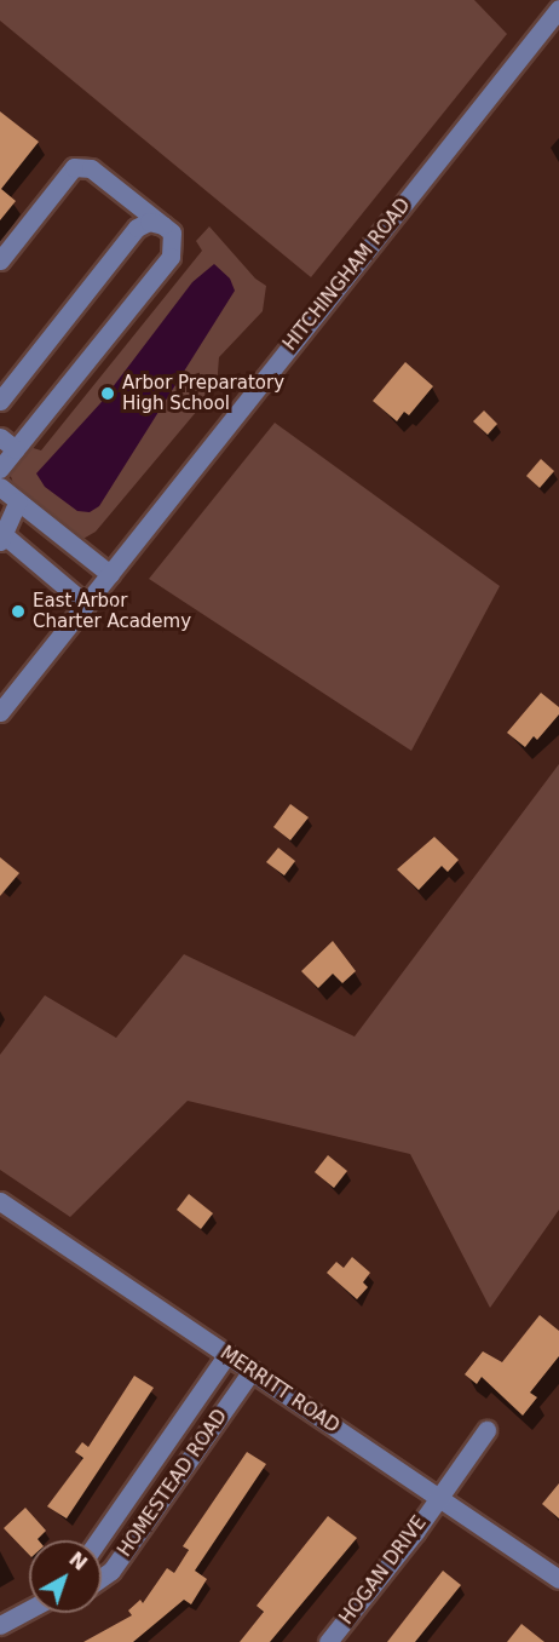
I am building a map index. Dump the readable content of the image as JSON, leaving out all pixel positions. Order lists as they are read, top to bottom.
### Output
{
  "streets": {
    "street": [
      "HITCHINGHAM ROAD",
      "MERRITT ROAD",
      "HOMESTEAD ROAD",
      "HOGAN DRIVE"
    ]
  },
  "crossings": [
    ["MERRITT ROAD", "HOMESTEAD ROAD"],
    ["MERRITT ROAD", "HOGAN DRIVE"]
  ],
  "places": ["Arbor Preparatory High School", "East Arbor Charter Academy"],
  "north": "top right"
}
